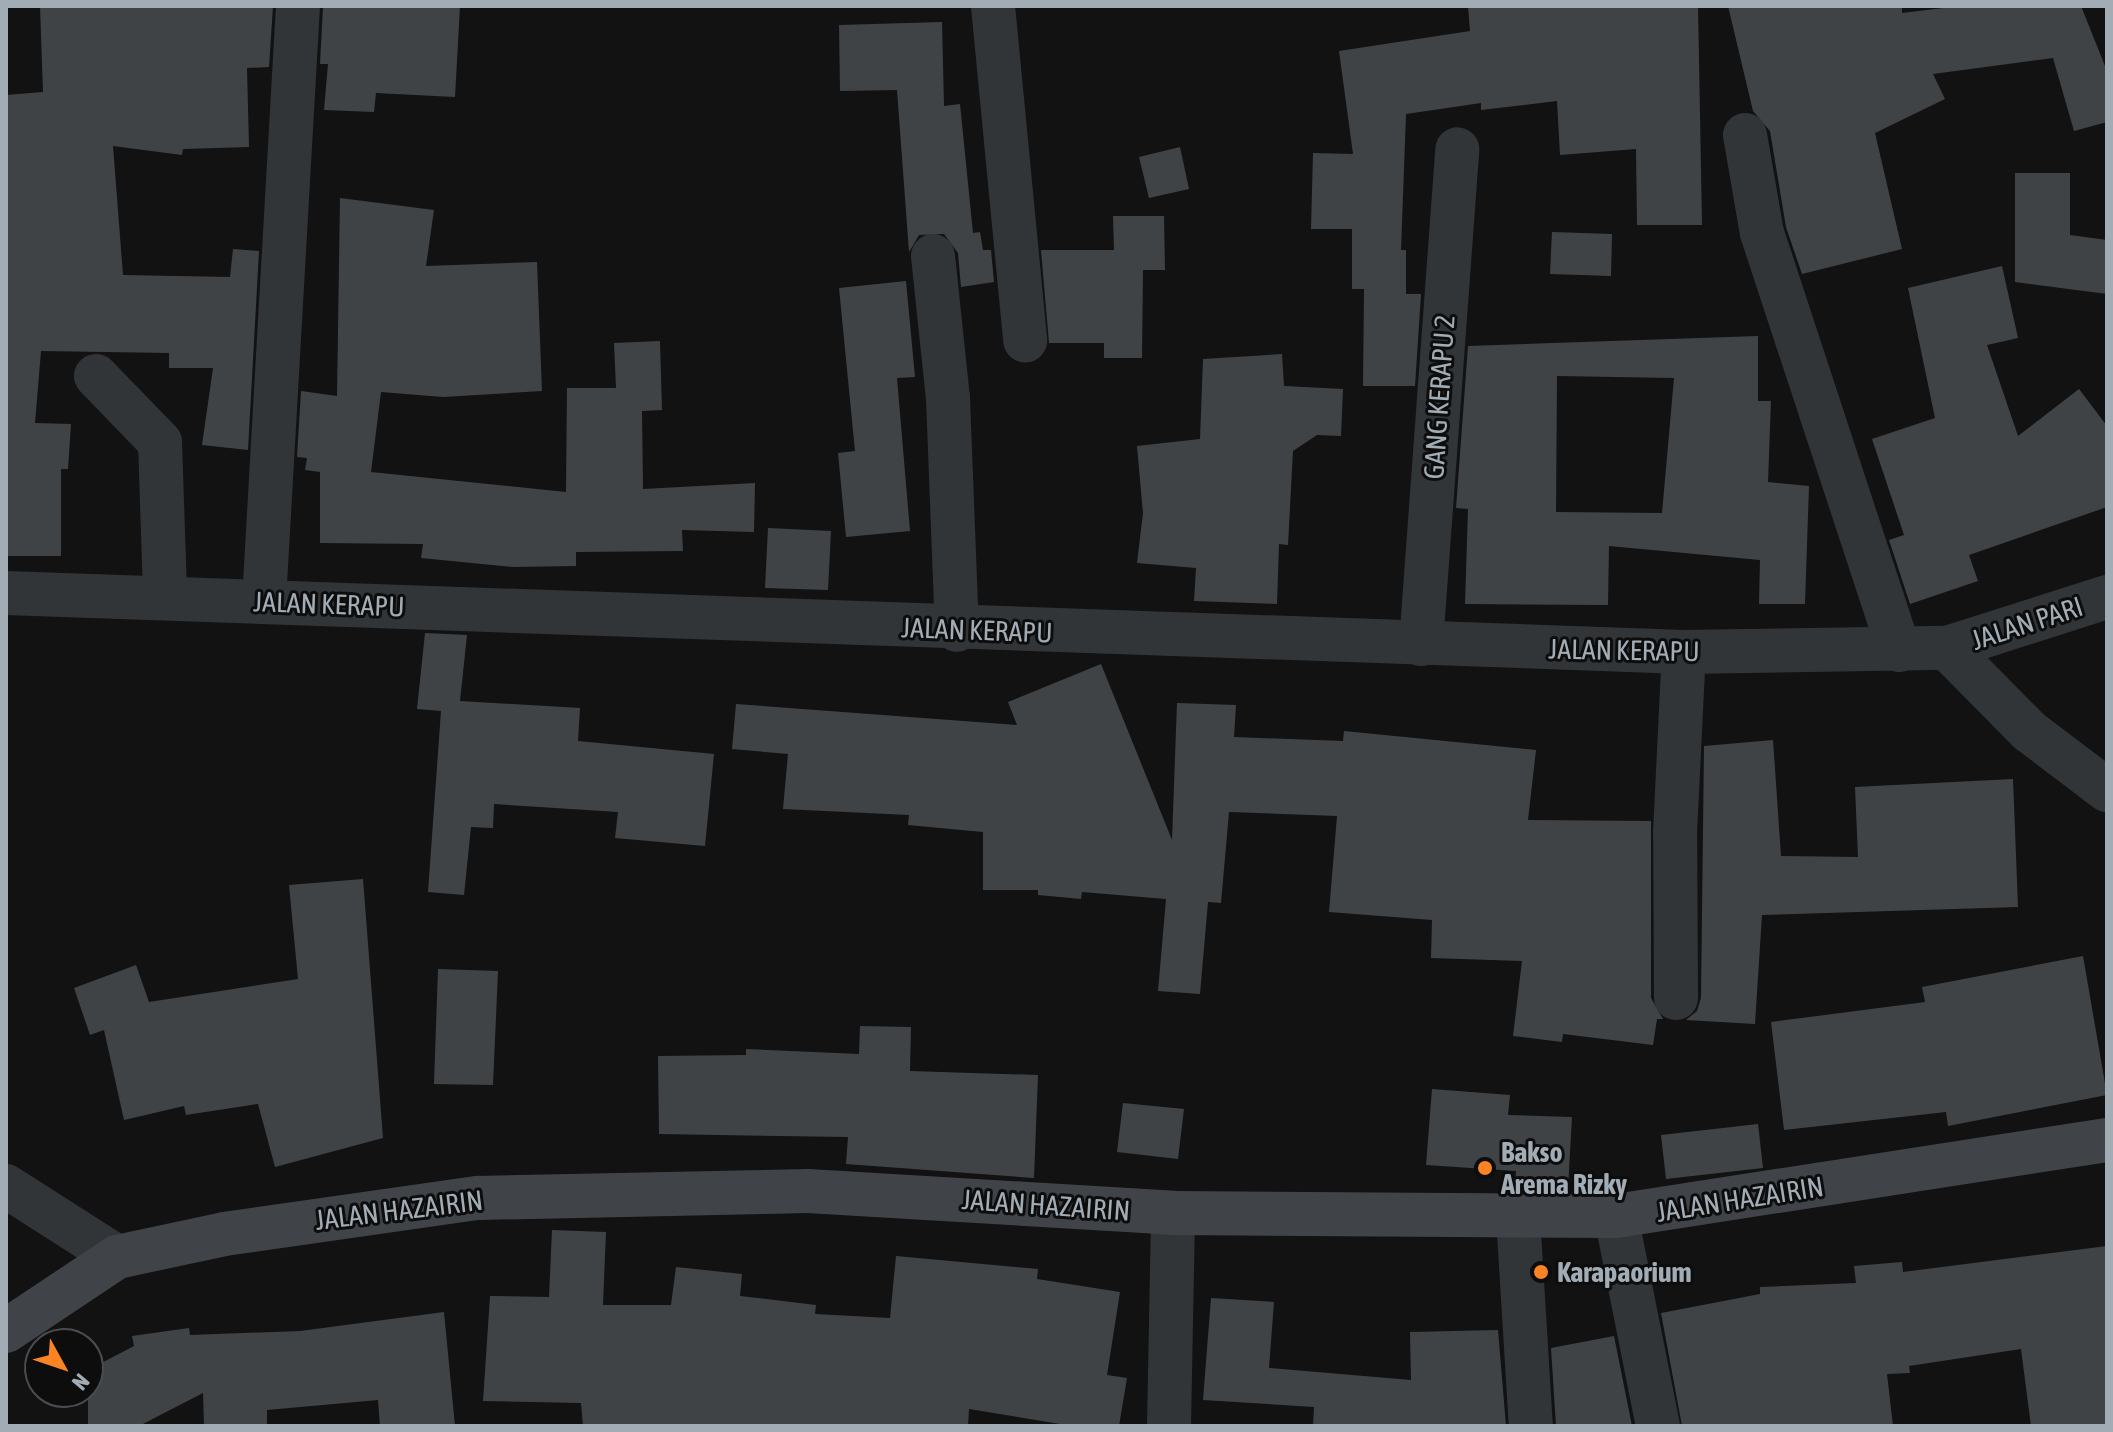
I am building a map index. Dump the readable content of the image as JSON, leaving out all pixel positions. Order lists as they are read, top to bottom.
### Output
{
  "streets": {
    "main road": ["JALAN HAZAIRIN"],
    "street": ["GANG KERAPU 2", "JALAN KERAPU", "JALAN PARI"]
  },
  "crossings": [
    ["GANG KERAPU 2", "JALAN KERAPU"],
    ["JALAN KERAPU", "JALAN PARI"]
  ],
  "places": ["Bakso Arema Rizky", "Karapaorium"],
  "north": "bottom right"
}
